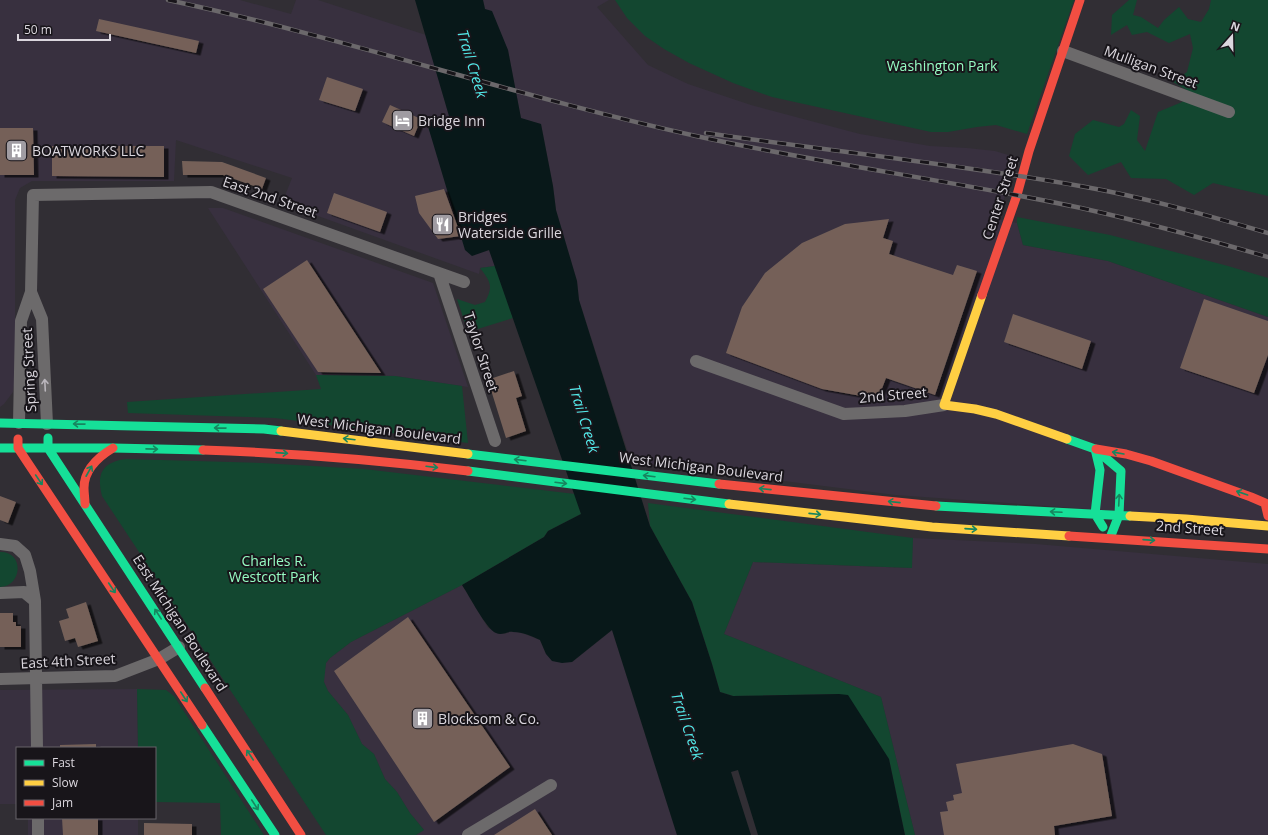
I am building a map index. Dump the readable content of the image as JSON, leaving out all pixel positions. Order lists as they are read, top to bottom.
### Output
{
  "streets": {
    "main road": [
      "Center Street",
      "2nd Street",
      "West Michigan Boulevard",
      "East Michigan Boulevard"
    ],
    "street": [
      "Mulligan Street",
      "East 2nd Street",
      "Taylor Street",
      "Spring Street",
      "East 4th Street"
    ]
  },
  "crossings": [
    ["Mulligan Street", "Center Street"],
    ["East 2nd Street", "Taylor Street"],
    ["East 2nd Street", "Spring Street"],
    ["Center Street", "2nd Street"],
    ["Spring Street", "West Michigan Boulevard"],
    ["2nd Street", "West Michigan Boulevard"],
    ["East Michigan Boulevard", "East 4th Street"]
  ],
  "water": ["Trail Creek"],
  "parks": ["Washington Park", "Charles R. Westcott Park"],
  "places": {
    "hotel": ["Bridge Inn"],
    "building": ["BOATWORKS LLC", "Blocksom & Co."],
    "restaurant": ["Bridges Waterside Grille"]
  },
  "legend": ["Fast", "Slow", "Jam"],
  "scale_bar": "50 m",
  "north": "top"
}
